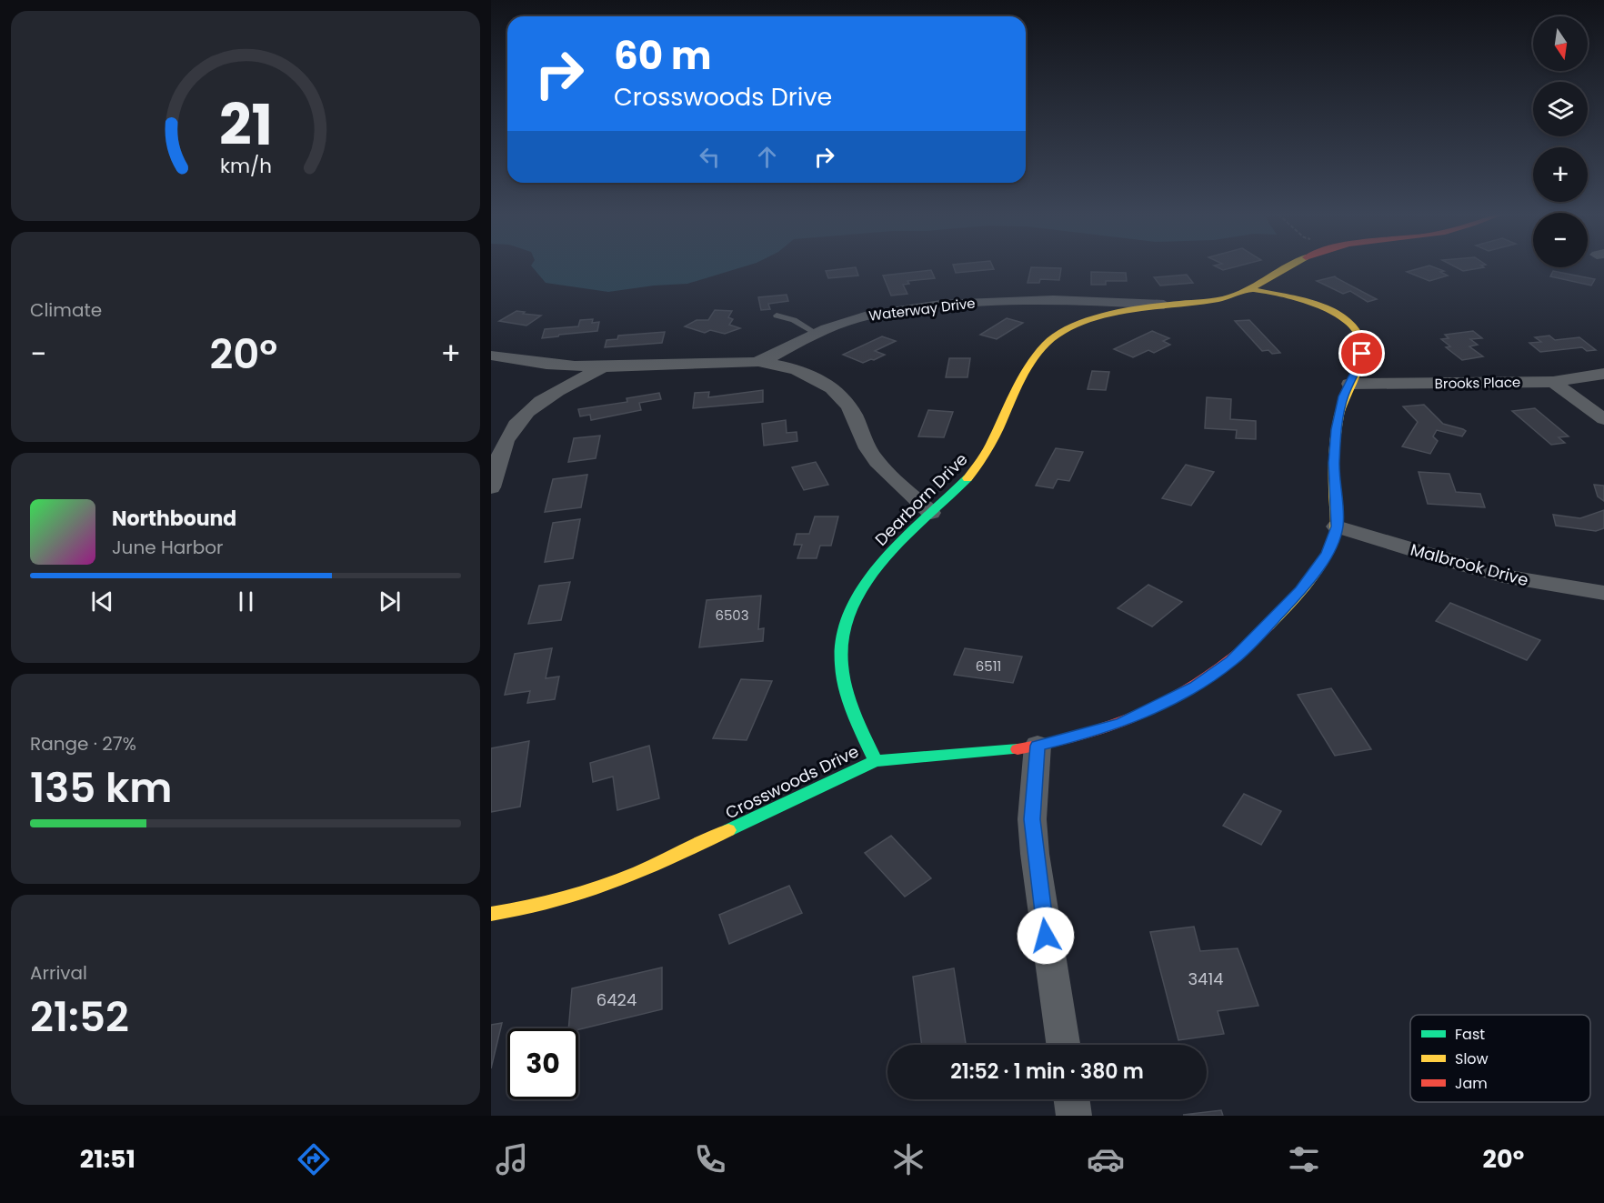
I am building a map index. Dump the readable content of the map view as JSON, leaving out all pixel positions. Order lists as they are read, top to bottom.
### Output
{
  "streets": {
    "street": [
      "Waterway Drive",
      "Brooks Place",
      "Dearborn Drive",
      "Malbrook Drive",
      "Crosswoods Drive"
    ]
  },
  "crossings": [
    ["Waterway Drive", "Dearborn Drive"],
    ["Brooks Place", "Crosswoods Drive"],
    ["Dearborn Drive", "Crosswoods Drive"],
    ["Malbrook Drive", "Crosswoods Drive"]
  ],
  "house_numbers": [
    "6503",
    "6511",
    "3414",
    "6424"
  ],
  "legend": ["Fast", "Slow", "Jam"],
  "north": "bottom",
  "page": {
    "map_buttons": ["+", "−"],
    "turn": ["60 m", "Crosswoods Drive"],
    "tile": [
      "Climate",
      ["Range · 27%", "135 km"],
      ["Arrival", "21:52"]
    ],
    "heat": ["−", "20°", "+"],
    "song": ["Northbound", "June Harbor"],
    "limit": "30",
    "trip": "21:52 · 1 min · 380 m",
    "tabs": ["21:51", "20°"],
    "gauge": ["21", "km/h"]
  }
}
